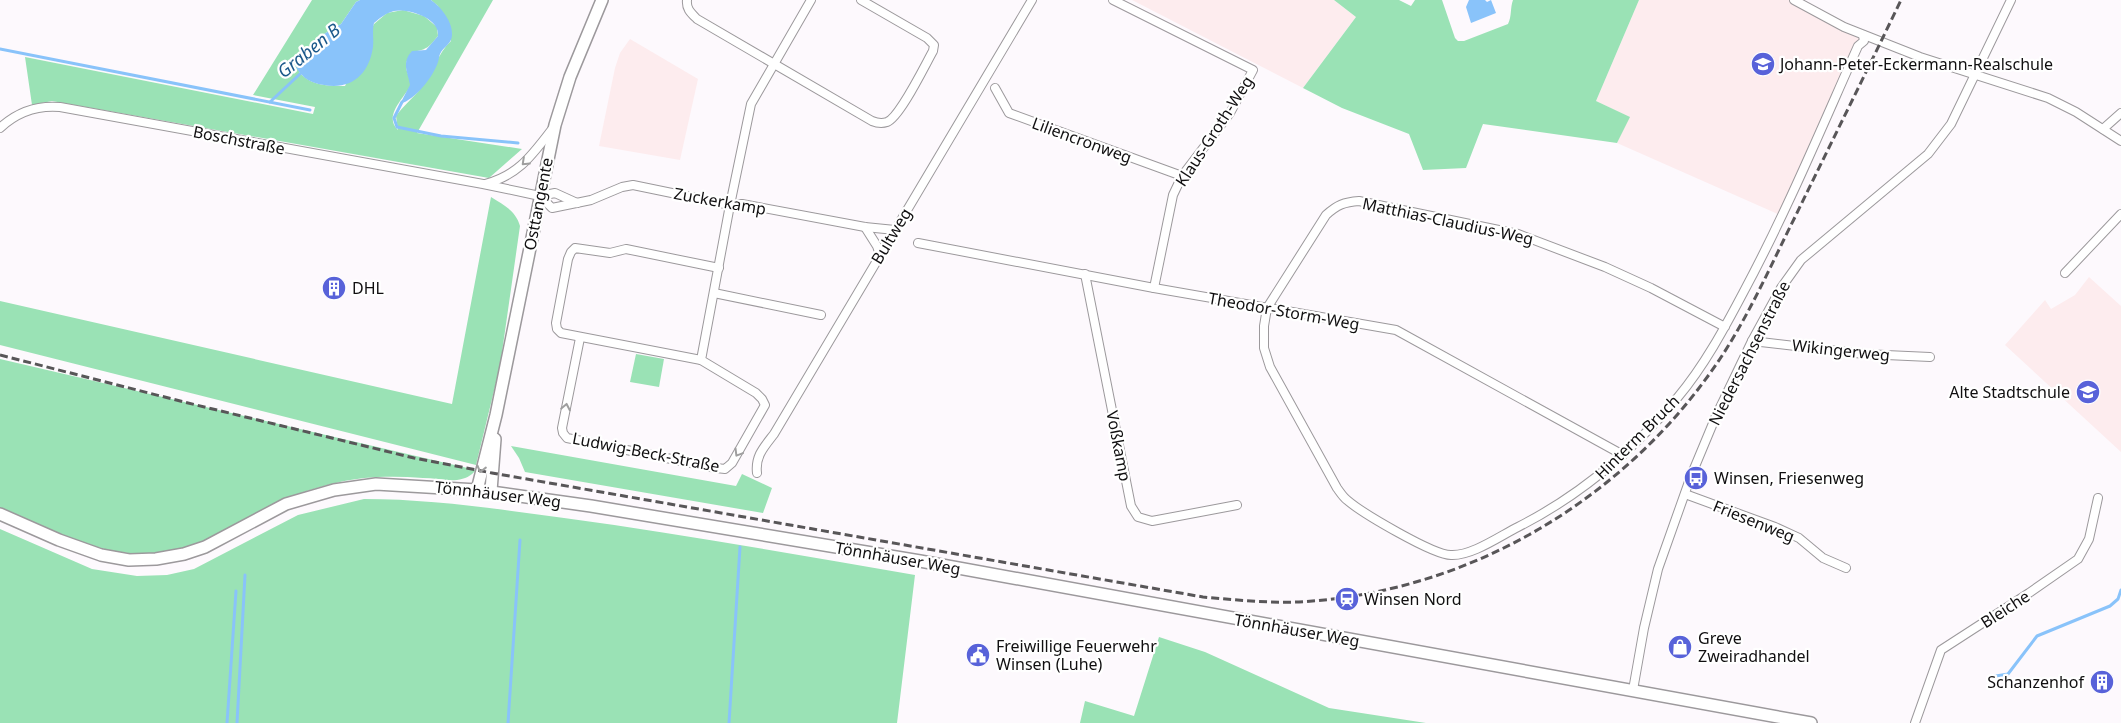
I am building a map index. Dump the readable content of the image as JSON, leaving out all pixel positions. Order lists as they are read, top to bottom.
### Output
{
  "streets": {
    "main road": ["Osttangente", "Tönnhäuser Weg"],
    "street": [
      "Klaus-Groth-Weg",
      "Boschstraße",
      "Liliencronweg",
      "Zuckerkamp",
      "Matthias-Claudius-Weg",
      "Bultweg",
      "Theodor-Storm-Weg",
      "Wikingerweg",
      "Niedersachsenstraße",
      "Hinterm Bruch",
      "Voßkamp",
      "Ludwig-Beck-Straße",
      "Friesenweg",
      "Bleiche"
    ]
  },
  "crossings": [
    ["Klaus-Groth-Weg", "Liliencronweg"],
    ["Klaus-Groth-Weg", "Theodor-Storm-Weg"],
    ["Boschstraße", "Zuckerkamp"],
    ["Boschstraße", "Osttangente"],
    ["Zuckerkamp", "Osttangente"],
    ["Zuckerkamp", "Bultweg"],
    ["Osttangente", "Tönnhäuser Weg"],
    ["Matthias-Claudius-Weg", "Theodor-Storm-Weg"],
    ["Matthias-Claudius-Weg", "Hinterm Bruch"],
    ["Theodor-Storm-Weg", "Hinterm Bruch"],
    ["Theodor-Storm-Weg", "Voßkamp"],
    ["Wikingerweg", "Niedersachsenstraße"],
    ["Niedersachsenstraße", "Tönnhäuser Weg"],
    ["Niedersachsenstraße", "Friesenweg"]
  ],
  "water": ["Graben B"],
  "places": {
    "school or university": ["Johann-Peter-Eckermann-Realschule", "Alte Stadtschule"],
    "building": ["DHL", "Schanzenhof"],
    "bus stop": ["Winsen, Friesenweg"],
    "station": ["Winsen Nord"],
    "shop": ["Greve Zweiradhandel"],
    "public building": ["Freiwillige Feuerwehr Winsen (Luhe)"]
  }
}
